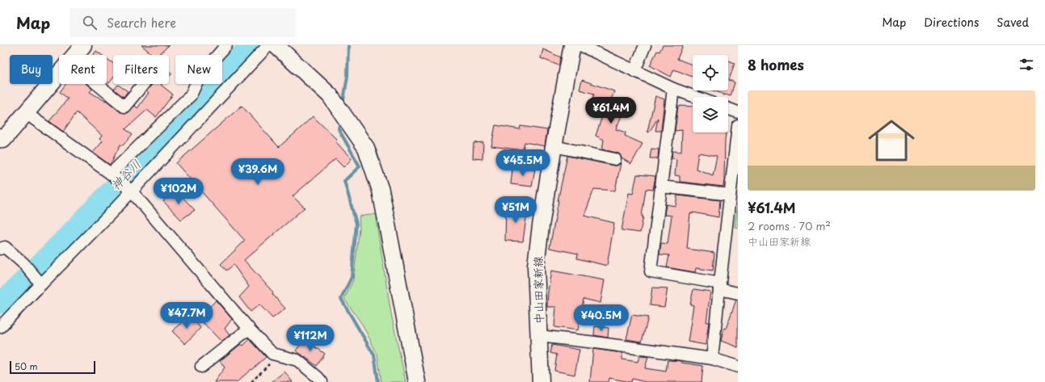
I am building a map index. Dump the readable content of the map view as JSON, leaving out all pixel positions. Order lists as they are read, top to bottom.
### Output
{
  "streets": {
    "street": ["中山田家新線"]
  },
  "water": ["神谷川"],
  "scale_bar": "50 m",
  "page": {
    "header": "Map",
    "search": "Search here",
    "nav": ["Map", "Directions", "Saved"],
    "heading": "8 homes",
    "chip": [
      "Buy",
      "Rent",
      "Filters",
      "New"
    ],
    "list": [
      {
        "name": "¥61.4M",
        "note": "2 rooms · 70 m² · 中山田家新線"
      }
    ],
    "price": [
      "¥61.4M",
      "¥45.5M",
      "¥39.6M",
      "¥102M",
      "¥51M",
      "¥47.7M",
      "¥40.5M",
      "¥112M"
    ],
    "scale": "50 m"
  }
}
